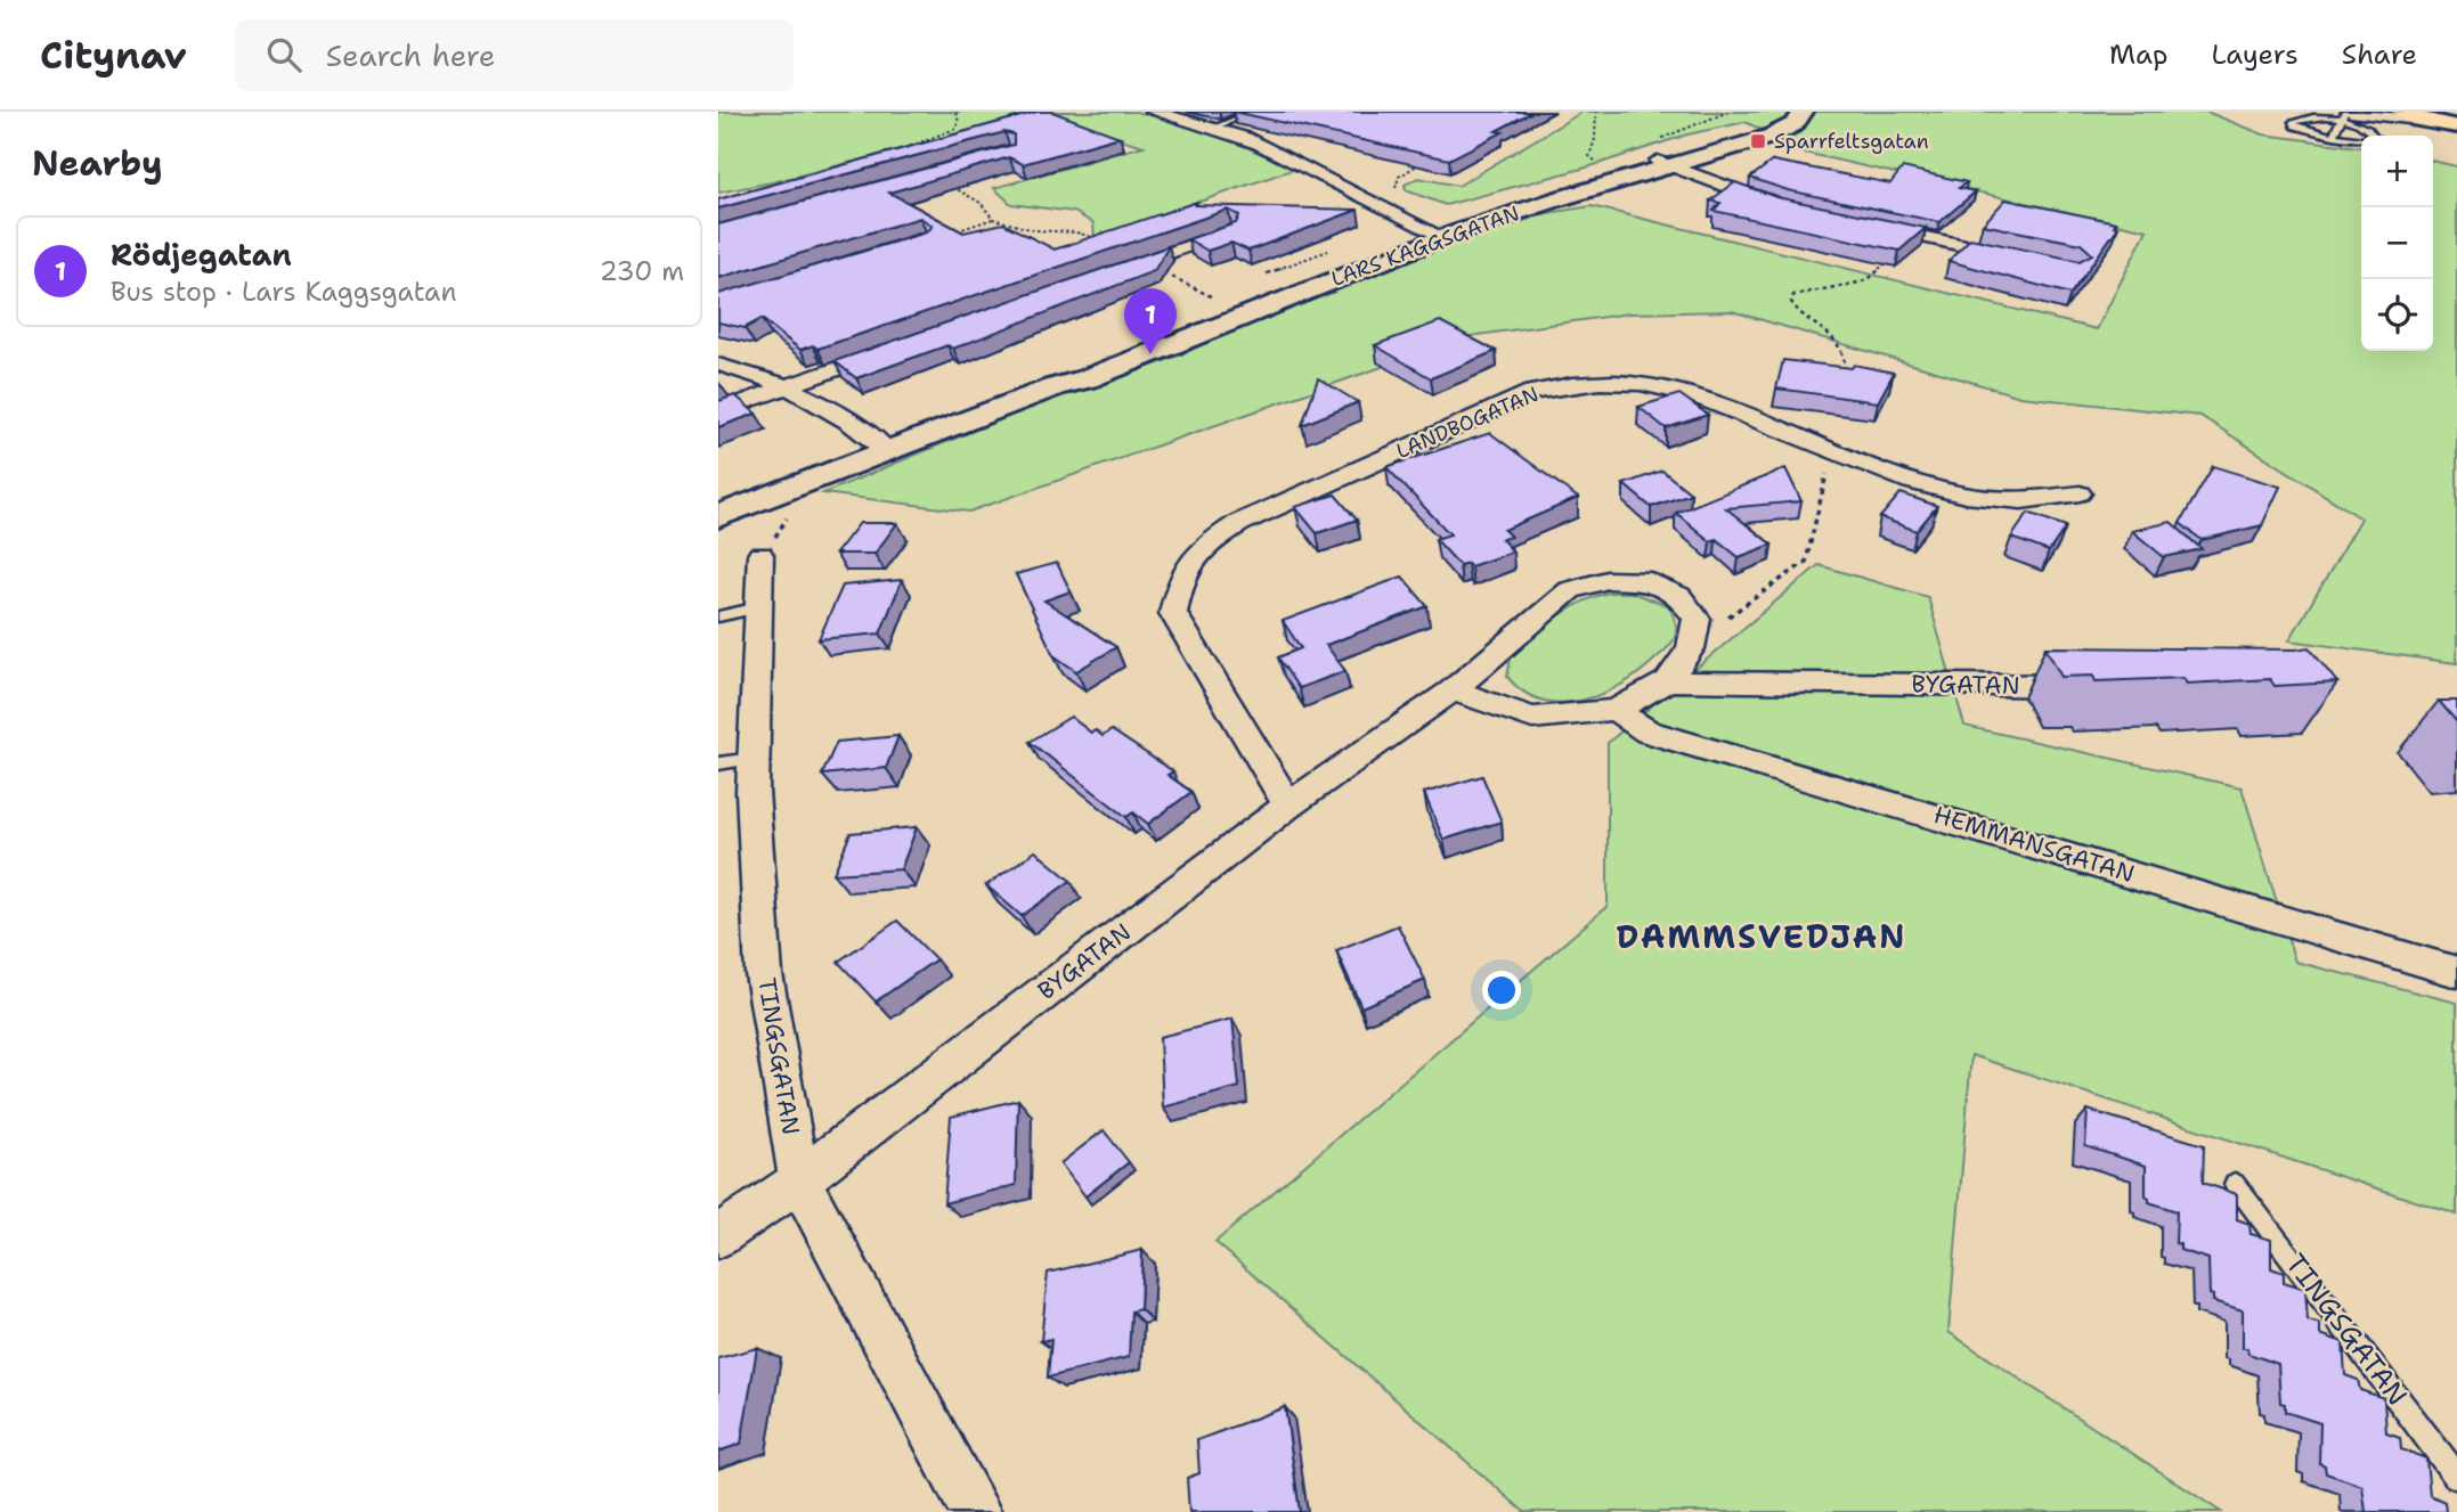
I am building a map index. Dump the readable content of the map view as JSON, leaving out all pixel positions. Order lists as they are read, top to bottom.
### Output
{
  "streets": {
    "street": [
      "LARS KAGGSGATAN",
      "LANDBOGATAN",
      "BYGATAN",
      "HEMMANSGATAN",
      "TINGSGATAN"
    ]
  },
  "crossings": [
    ["LANDBOGATAN", "BYGATAN"],
    ["BYGATAN", "HEMMANSGATAN"],
    ["BYGATAN", "TINGSGATAN"]
  ],
  "districts": ["DAMMSVEDJAN"],
  "places": {
    "transit": ["Sparrfeltsgatan"]
  },
  "page": {
    "header": "Citynav",
    "search": "Search here",
    "nav": ["Map", "Layers", "Share"],
    "heading": "Nearby",
    "map_buttons": ["+", "−"],
    "list": [
      {
        "mark": "1",
        "name": "Rödjegatan",
        "note": "Bus stop · Lars Kaggsgatan",
        "value": "230 m"
      }
    ],
    "pins": "1"
  }
}
